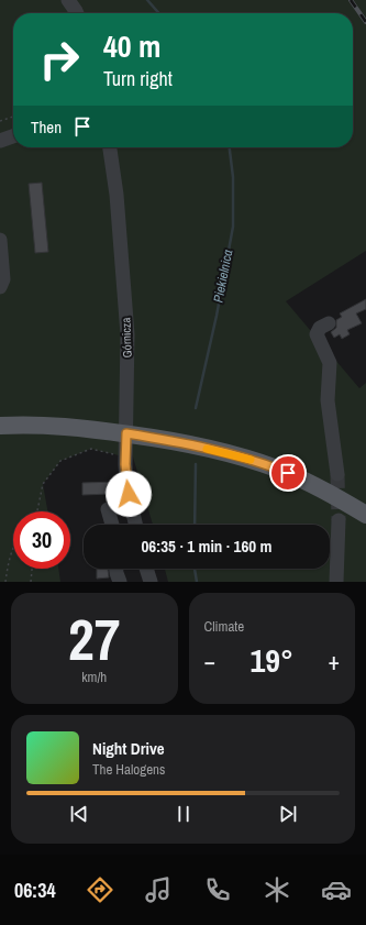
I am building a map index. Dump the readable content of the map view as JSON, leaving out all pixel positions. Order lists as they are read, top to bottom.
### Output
{
  "streets": {
    "street": ["Górnicza"]
  },
  "water": ["Piekielnica"],
  "page": {
    "turn": ["40 m", "Turn right"],
    "then": "Then",
    "limit": "30",
    "trip": "06:35 · 1 min · 160 m",
    "tile": [
      ["27", "km/h"],
      "Climate"
    ],
    "heat": ["−", "19°", "+"],
    "song": ["Night Drive", "The Halogens"],
    "tabs": "06:34"
  }
}
